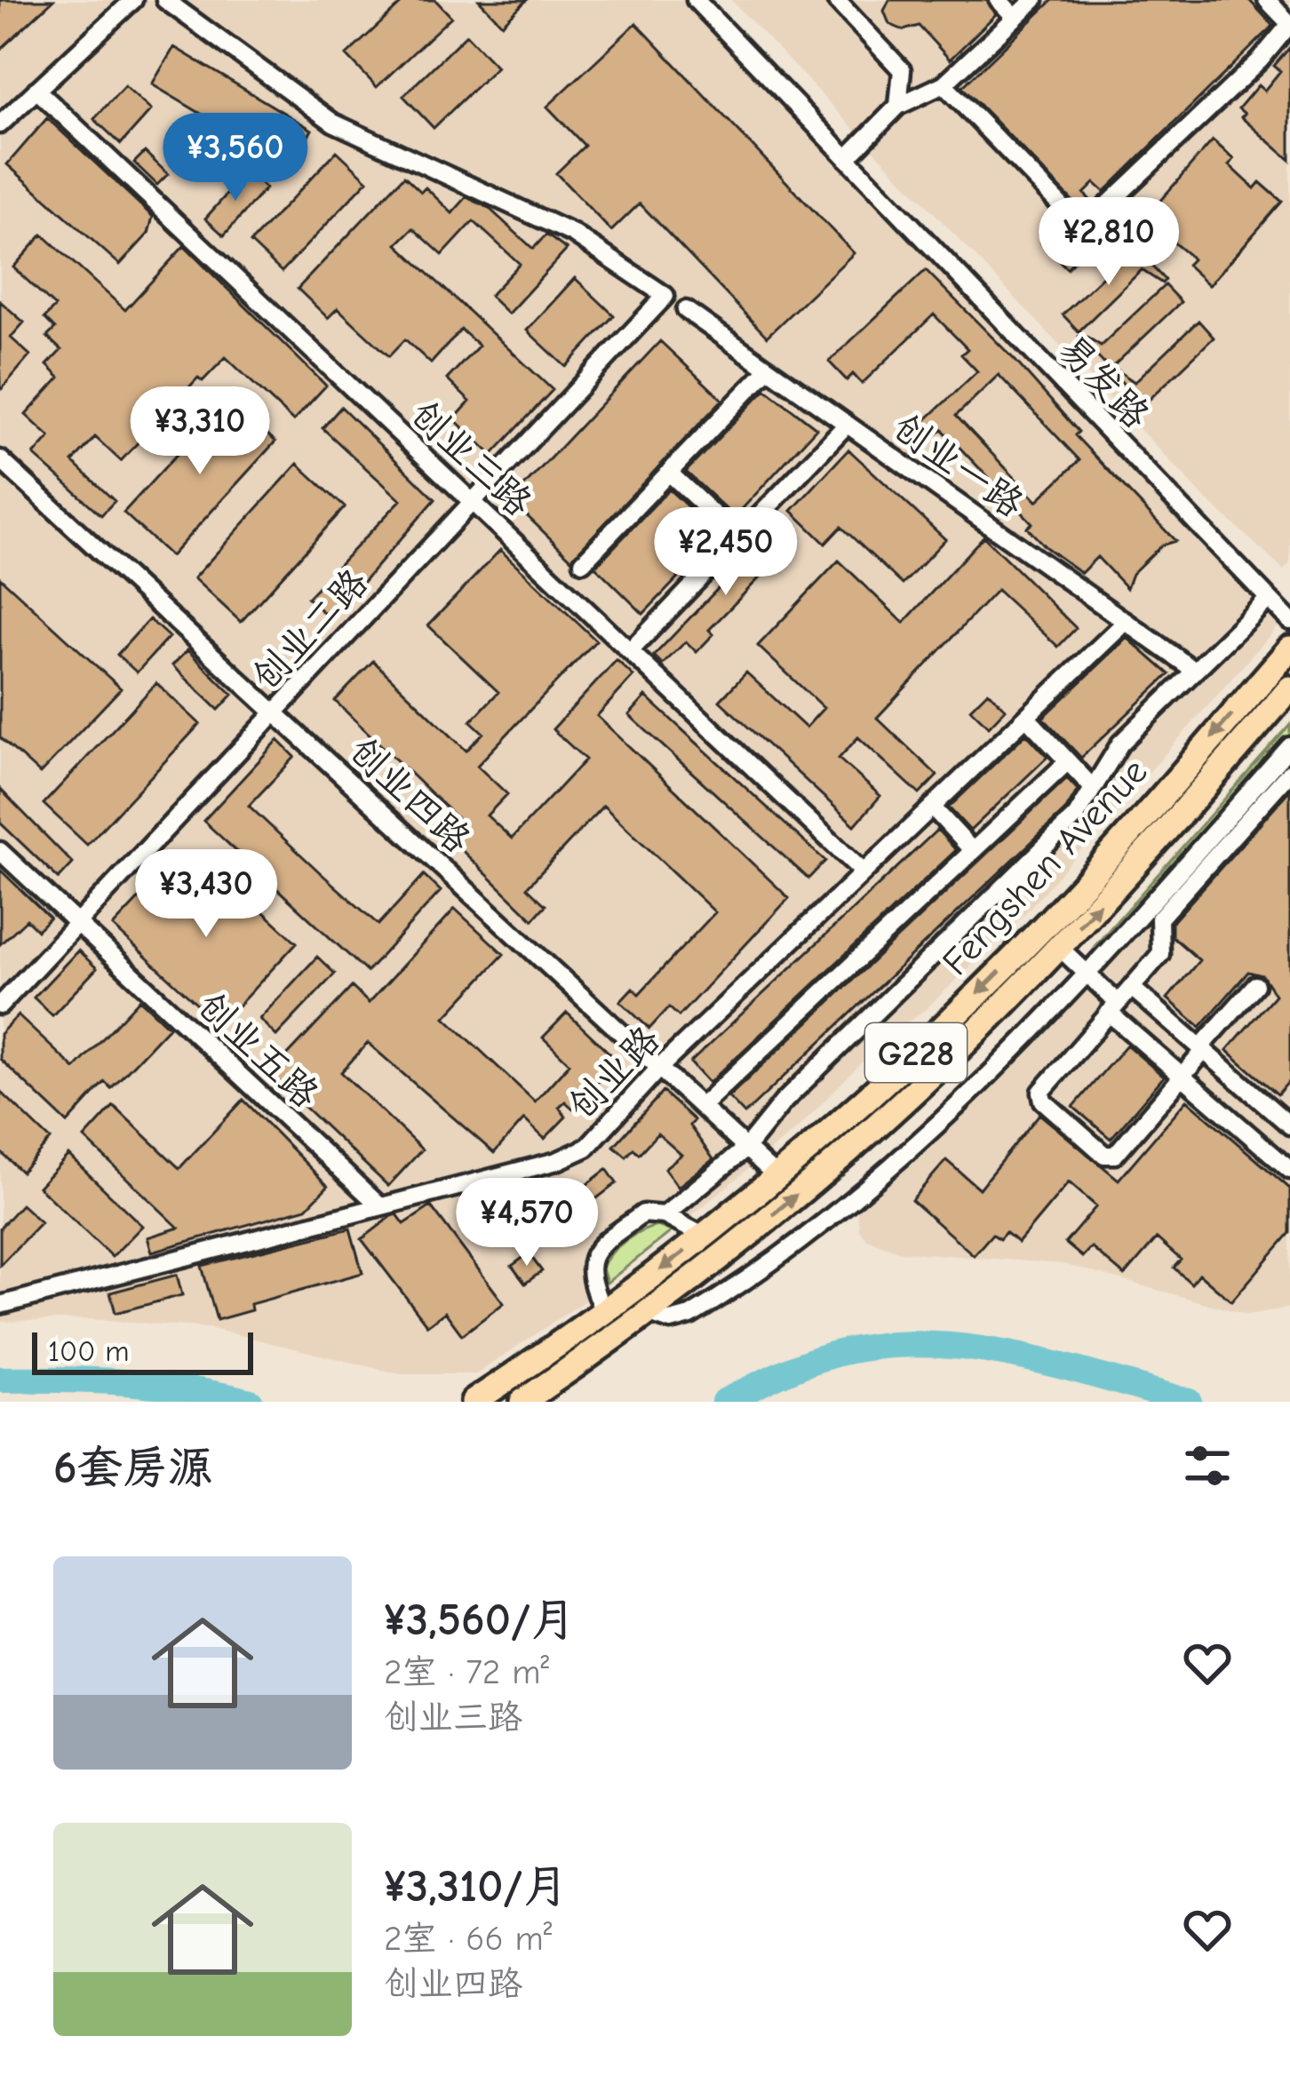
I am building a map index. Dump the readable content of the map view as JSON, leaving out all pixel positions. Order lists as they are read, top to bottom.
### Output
{
  "streets": {
    "highway": ["Fengshen Avenue", "G228"],
    "street": [
      "易发路",
      "创业三路",
      "创业一路",
      "创业二路",
      "创业四路",
      "创业五路",
      "创业路"
    ]
  },
  "crossings": [
    ["创业三路", "创业二路"],
    ["创业三路", "创业路"],
    ["创业一路", "创业路"],
    ["创业二路", "创业四路"],
    ["创业二路", "创业五路"],
    ["创业四路", "Fengshen Avenue"],
    ["创业四路", "创业路"],
    ["创业五路", "创业路"]
  ],
  "scale_bar": "100 m",
  "page": {
    "price": [
      "¥3,560",
      "¥2,810",
      "¥3,310",
      "¥2,450",
      "¥3,430",
      "¥4,570"
    ],
    "scale": "100 m",
    "heading": "6套房源",
    "list": [
      {
        "name": "¥3,560/月",
        "note": "2室 · 72 m² · 创业三路"
      },
      {
        "name": "¥3,310/月",
        "note": "2室 · 66 m² · 创业四路"
      }
    ]
  }
}
